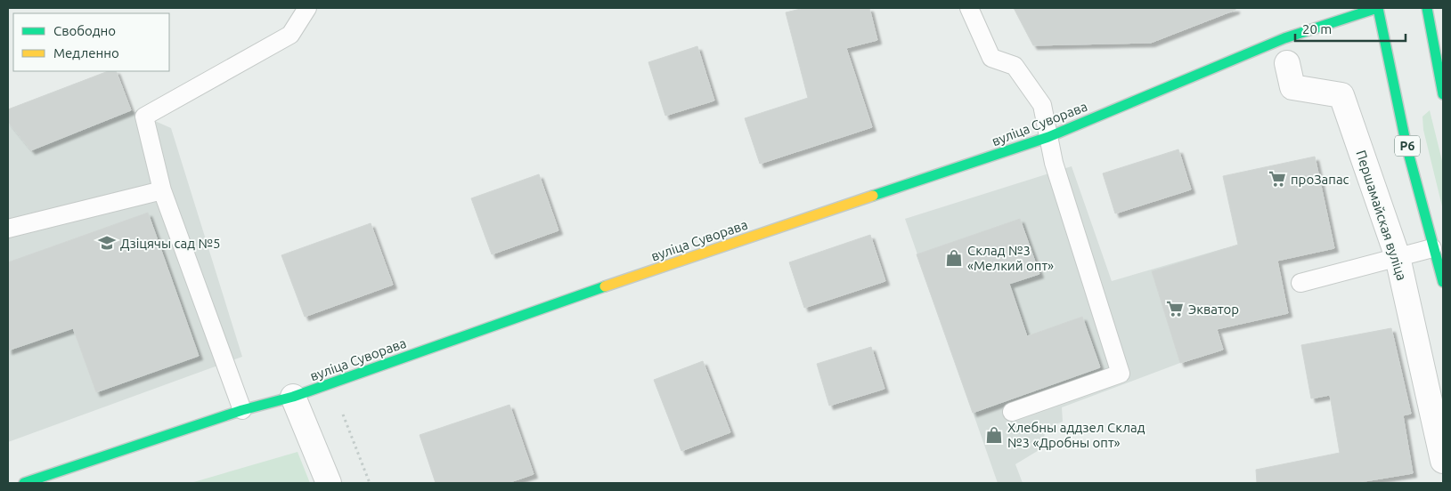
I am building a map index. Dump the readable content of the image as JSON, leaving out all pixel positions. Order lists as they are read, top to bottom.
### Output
{
  "streets": {
    "street": ["вуліца Суворава", "Р6", "Першамайская вуліца"]
  },
  "crossings": [
    ["вуліца Суворава", "Р6"]
  ],
  "places": {
    "supermarket": ["проЗапас", "Экватор"],
    "school or university": ["Дзіцячы сад №5"],
    "shop": ["Склад №3 «Мелкий опт»", "Хлебны аддзел Склад №3 «Дробны опт»"]
  },
  "legend": ["Свободно", "Медленно"],
  "scale_bar": "20 m"
}
